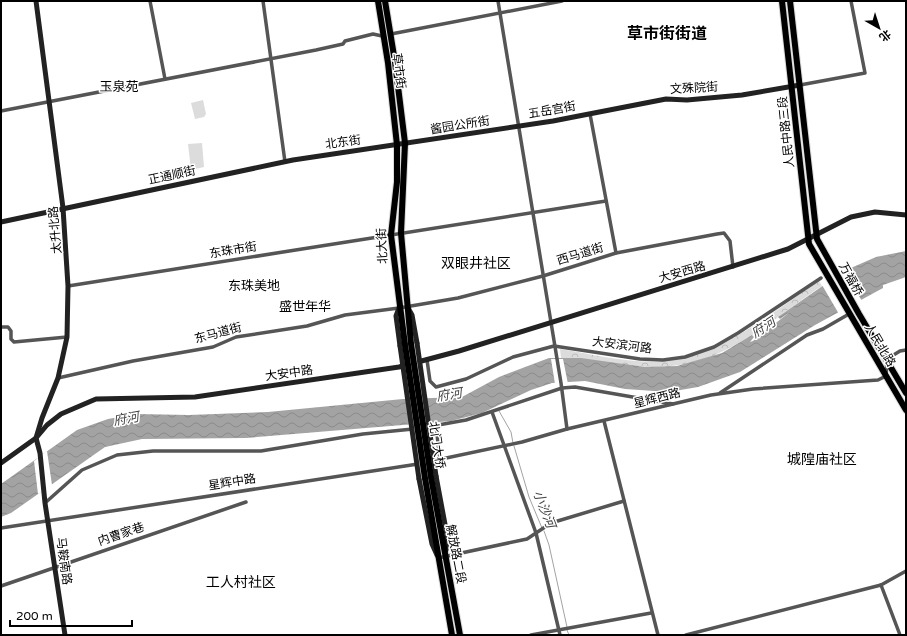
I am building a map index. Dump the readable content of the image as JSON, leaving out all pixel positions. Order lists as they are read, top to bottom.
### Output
{
  "streets": {
    "main road": [
      "草市街",
      "人民中路三段",
      "北大街",
      "万福桥",
      "人民北路",
      "北门大桥",
      "解放路二段"
    ],
    "street": [
      "文殊院街",
      "五岳宫街",
      "酱园公所街",
      "北东街",
      "正通顺街",
      "太升北路",
      "东珠市街",
      "西马道街",
      "大安西路",
      "东马道街",
      "大安滨河路",
      "大安中路",
      "星辉西路",
      "星辉中路",
      "内曹家巷",
      "马鞍南路"
    ]
  },
  "crossings": [
    ["草市街", "酱园公所街"],
    ["草市街", "北东街"],
    ["草市街", "北大街"],
    ["文殊院街", "五岳宫街"],
    ["文殊院街", "人民中路三段"],
    ["五岳宫街", "酱园公所街"],
    ["酱园公所街", "北东街"],
    ["酱园公所街", "北大街"],
    ["人民中路三段", "大安西路"],
    ["人民中路三段", "万福桥"],
    ["北东街", "正通顺街"],
    ["北东街", "北大街"],
    ["正通顺街", "太升北路"],
    ["太升北路", "东珠市街"],
    ["太升北路", "东马道街"],
    ["太升北路", "大安中路"],
    ["太升北路", "马鞍南路"],
    ["北大街", "东珠市街"],
    ["北大街", "西马道街"],
    ["北大街", "东马道街"],
    ["北大街", "北门大桥"],
    ["西马道街", "大安西路"],
    ["西马道街", "东马道街"],
    ["大安西路", "大安中路"],
    ["万福桥", "人民北路"],
    ["大安滨河路", "大安中路"],
    ["人民北路", "星辉西路"],
    ["大安中路", "马鞍南路"],
    ["星辉西路", "星辉中路"],
    ["北门大桥", "解放路二段"],
    ["星辉中路", "马鞍南路"],
    ["内曹家巷", "马鞍南路"]
  ],
  "districts": [
    "草市街街道",
    "玉泉苑",
    "双眼井社区",
    "东珠美地",
    "盛世年华",
    "城隍庙社区",
    "工人村社区"
  ],
  "water": ["府河", "小沙河"],
  "scale_bar": "200 m",
  "north": "bottom right"
}
